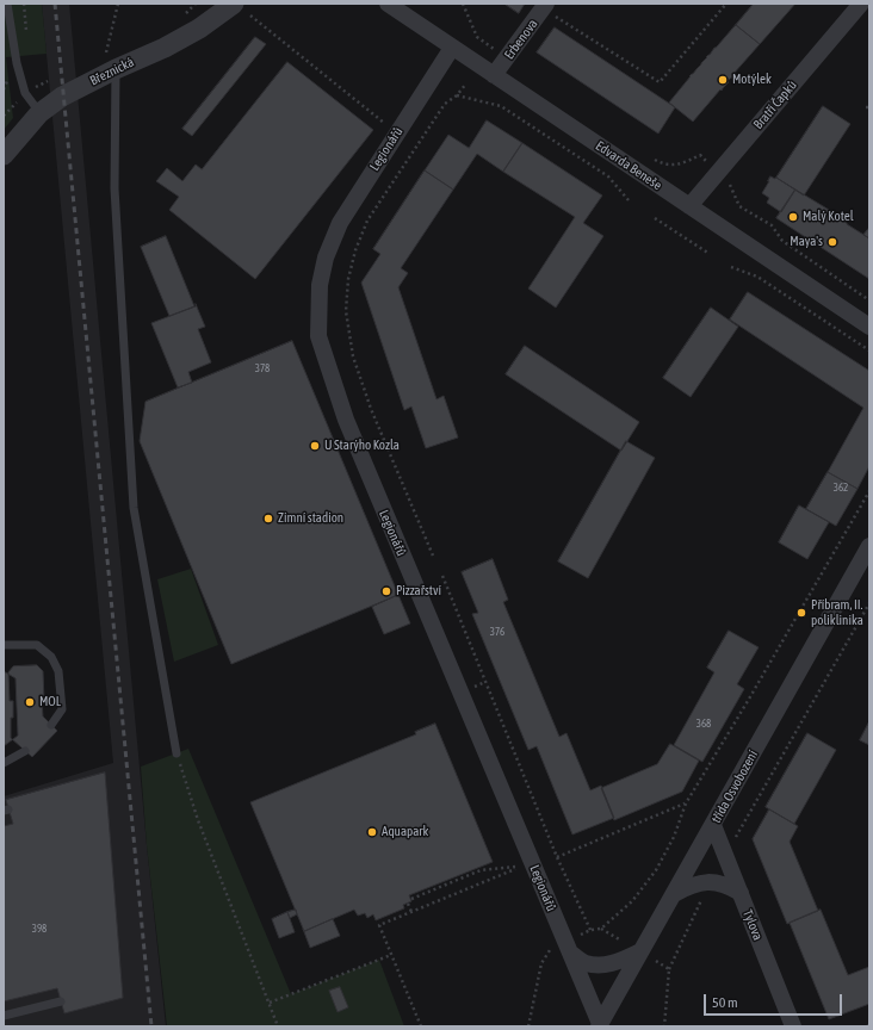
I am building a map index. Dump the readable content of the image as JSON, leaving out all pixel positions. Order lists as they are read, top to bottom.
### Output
{
  "streets": {
    "street": [
      "Erbenova",
      "Březnická",
      "Bratří Čapků",
      "Legionářů",
      "Edvarda Beneše",
      "třída Osvobození",
      "Tylova"
    ]
  },
  "crossings": [
    ["Erbenova", "Edvarda Beneše"],
    ["Bratří Čapků", "Edvarda Beneše"],
    ["Legionářů", "Edvarda Beneše"],
    ["Legionářů", "třída Osvobození"],
    ["třída Osvobození", "Tylova"]
  ],
  "places": [
    "Motýlek",
    "Malý Kotel",
    "Maya's",
    "U Starýho Kozla",
    "Zimní stadion",
    "Pizzařství",
    "Příbram, II. poliklinika",
    "MOL",
    "Aquapark"
  ],
  "house_numbers": [
    "378",
    "362",
    "376",
    "368",
    "398"
  ],
  "scale_bar": "50 m"
}
